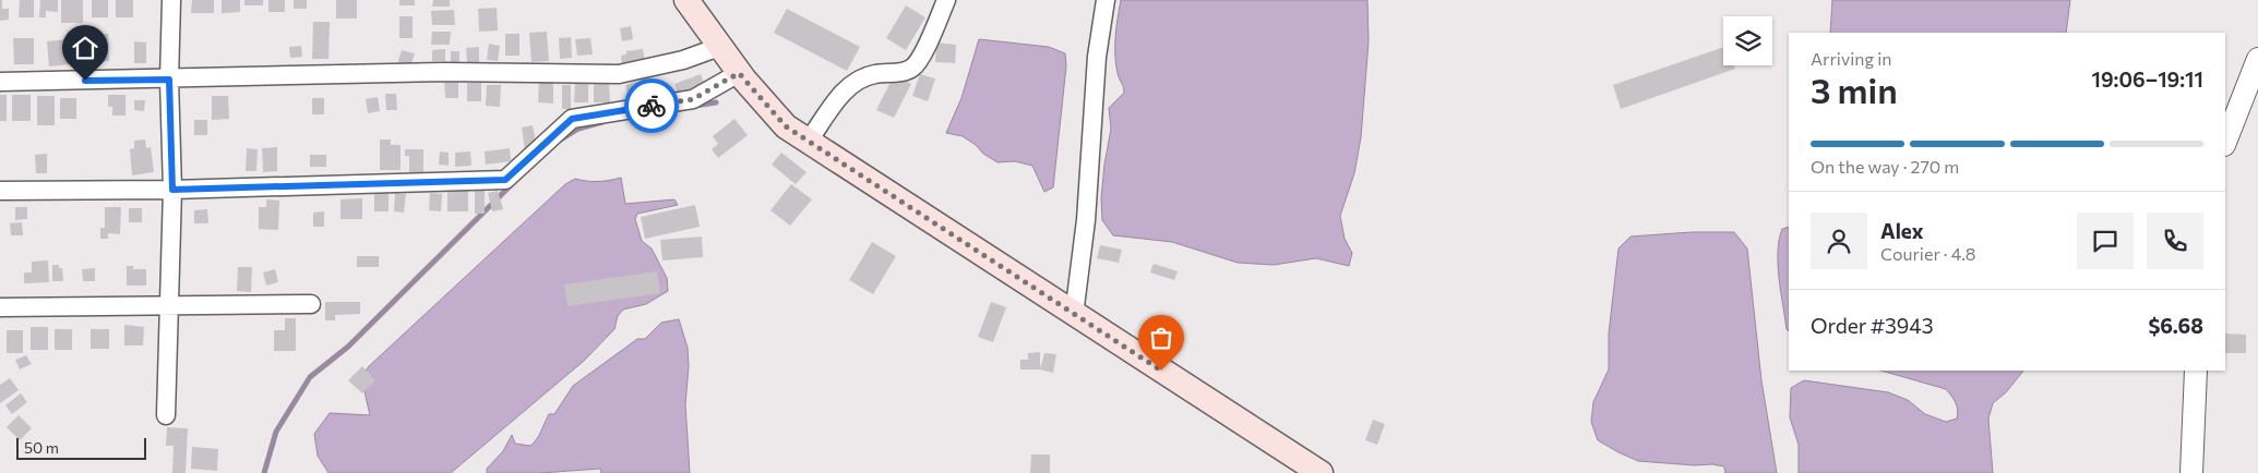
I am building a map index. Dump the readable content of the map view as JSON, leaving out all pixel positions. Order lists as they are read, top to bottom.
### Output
{
  "scale_bar": "50 m",
  "page": {
    "heading": ["3 min", "Arriving in", "19:06–19:11"],
    "panel": [
      "Alex",
      "Courier · 4.8",
      "Order #3943",
      "$6.68"
    ],
    "bar": "On the way · 270 m",
    "scale": "50 m"
  }
}
